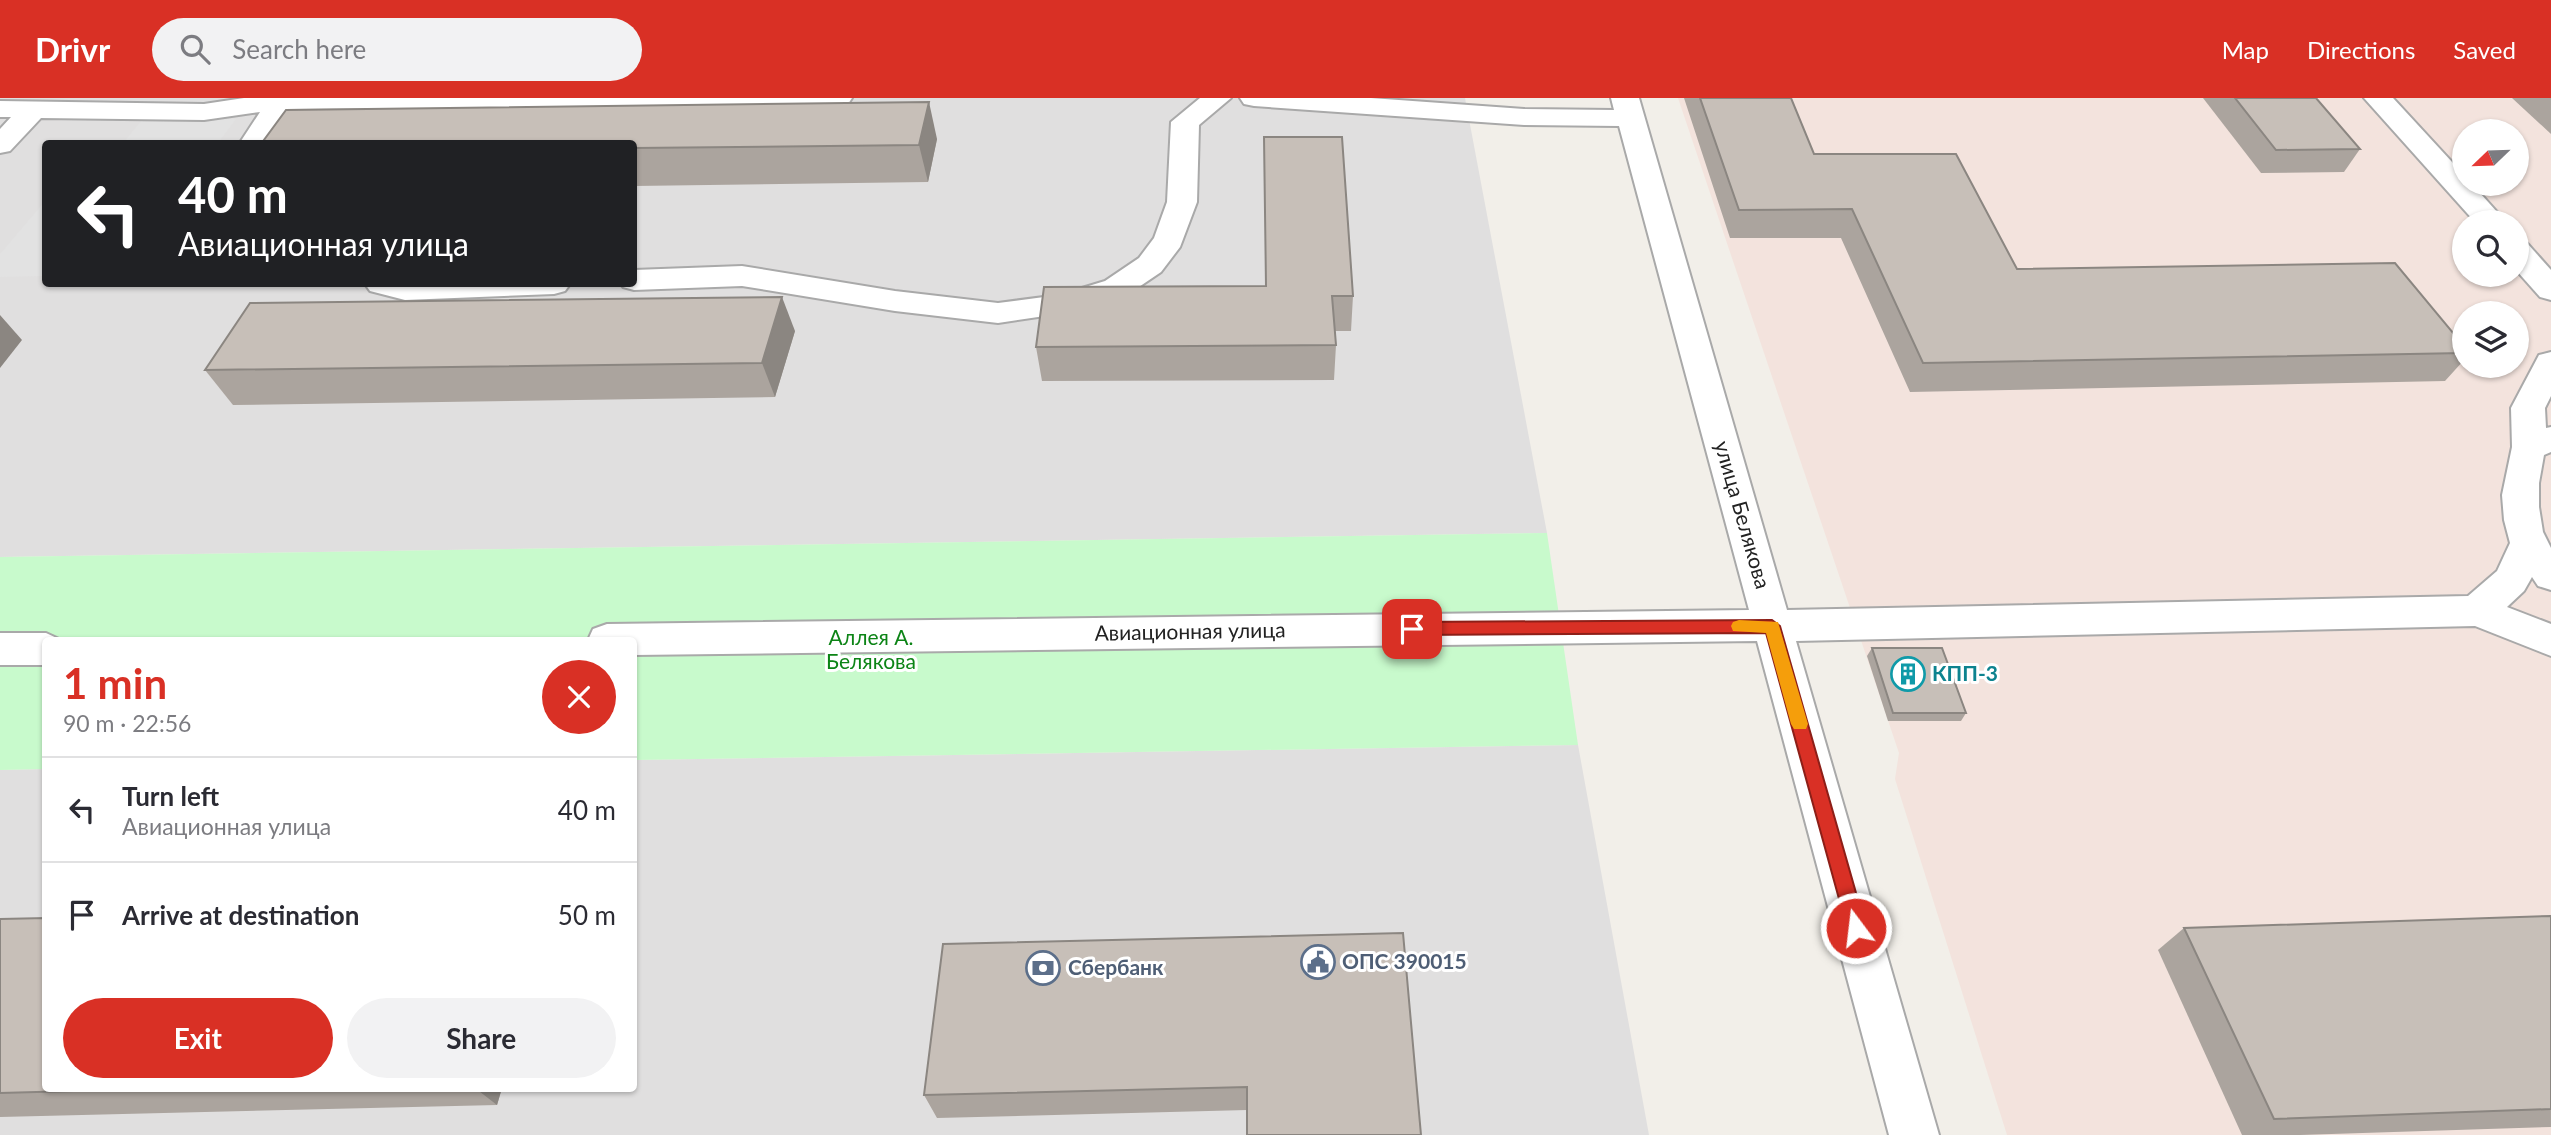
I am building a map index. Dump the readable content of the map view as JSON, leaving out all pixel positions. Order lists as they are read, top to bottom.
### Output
{
  "streets": {
    "street": ["улица Белякова", "Авиационная улица"]
  },
  "crossings": [
    ["улица Белякова", "Авиационная улица"]
  ],
  "parks": ["Аллея А. Белякова"],
  "places": {
    "building": ["КПП-3"],
    "public building": ["ОПС 390015"],
    "bank": ["Сбербанк"]
  },
  "north": "bottom left",
  "page": {
    "header": "Drivr",
    "search": "Search here",
    "nav": ["Map", "Directions", "Saved"],
    "turn": ["40 m", "Авиационная улица"],
    "heading": ["1 min", "90 m · 22:56"],
    "list": [
      {
        "name": "Turn left",
        "note": "Авиационная улица",
        "value": "40 m"
      },
      {
        "name": "Arrive at destination",
        "value": "50 m"
      }
    ],
    "buttons": ["Exit", "Share"]
  }
}
